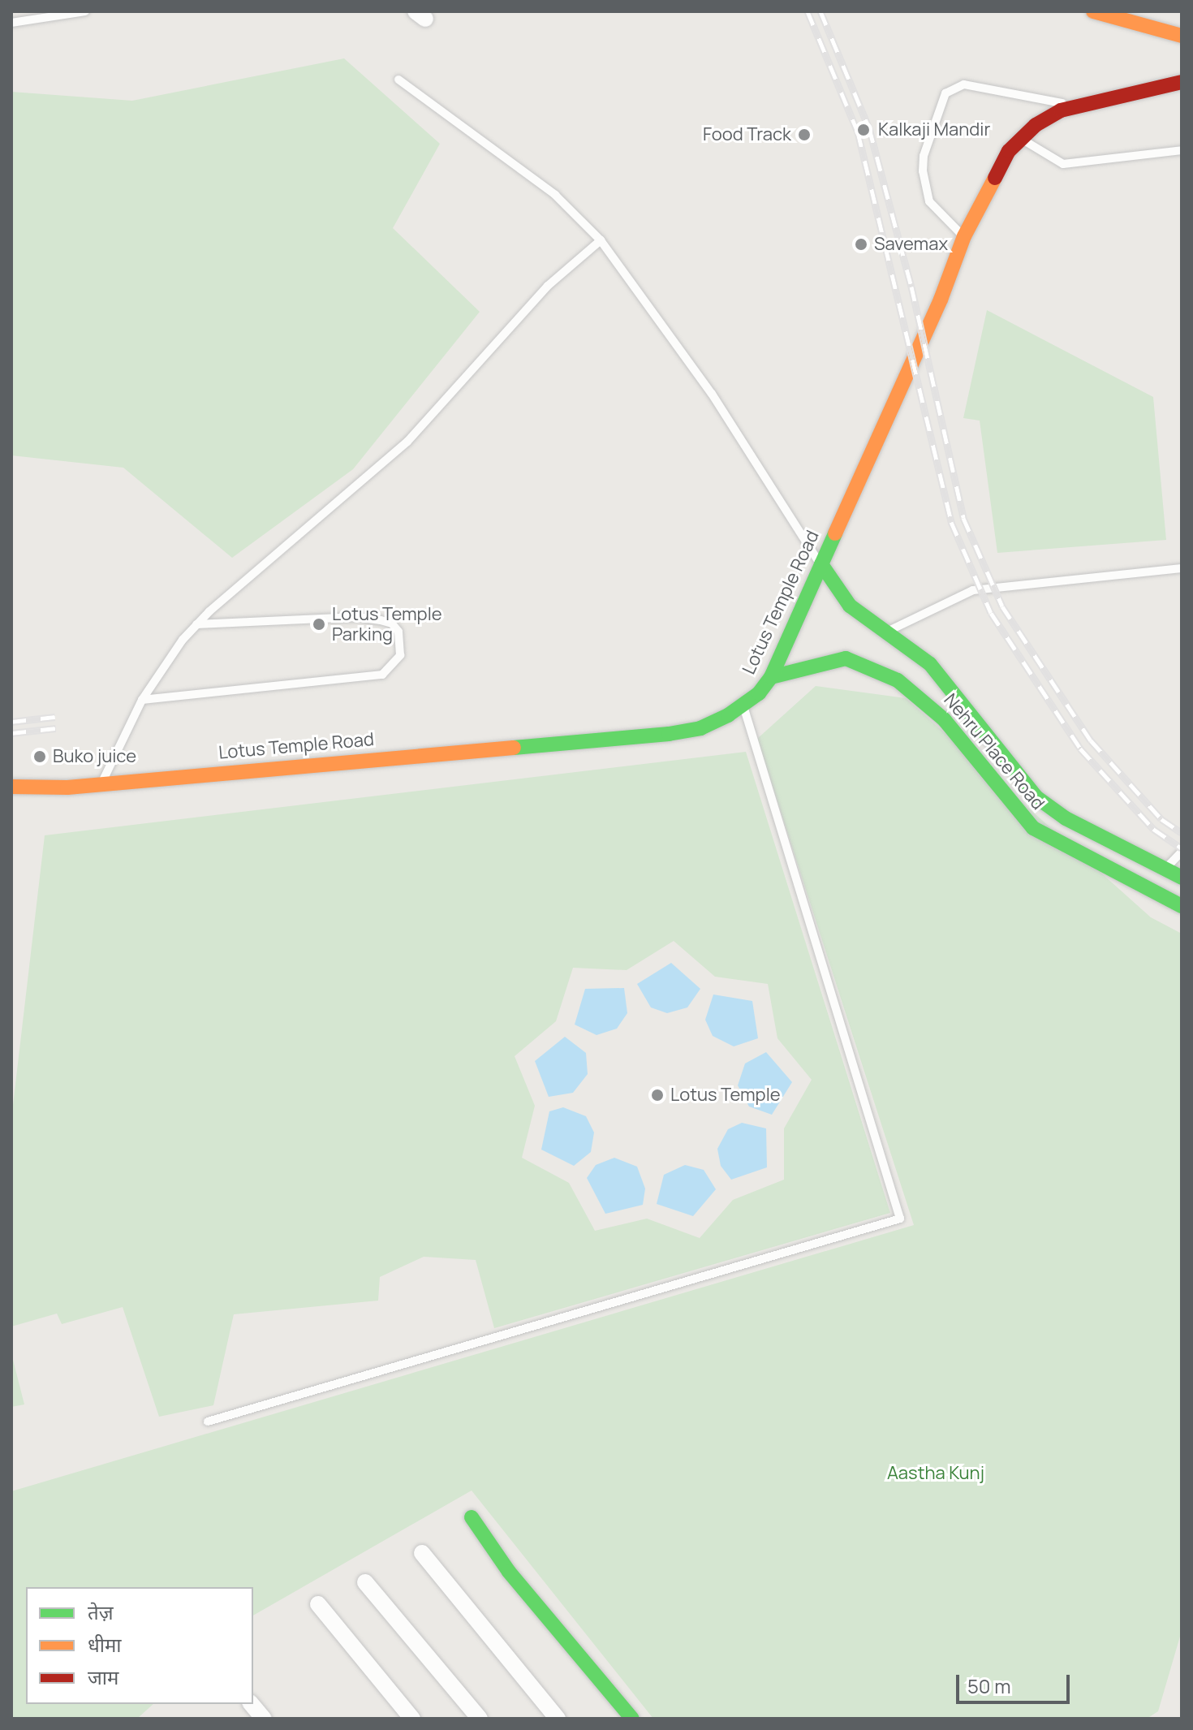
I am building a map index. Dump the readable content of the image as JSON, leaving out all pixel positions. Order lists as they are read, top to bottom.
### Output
{
  "streets": {
    "street": ["Lotus Temple Road", "Nehru Place Road"]
  },
  "crossings": [
    ["Lotus Temple Road", "Nehru Place Road"]
  ],
  "parks": ["Aastha Kunj"],
  "places": [
    "Kalkaji Mandir",
    "Food Track",
    "Savemax",
    "Lotus Temple Parking",
    "Buko juice",
    "Lotus Temple"
  ],
  "legend": ["तेज़", "धीमा", "जाम"],
  "scale_bar": "50 m"
}
